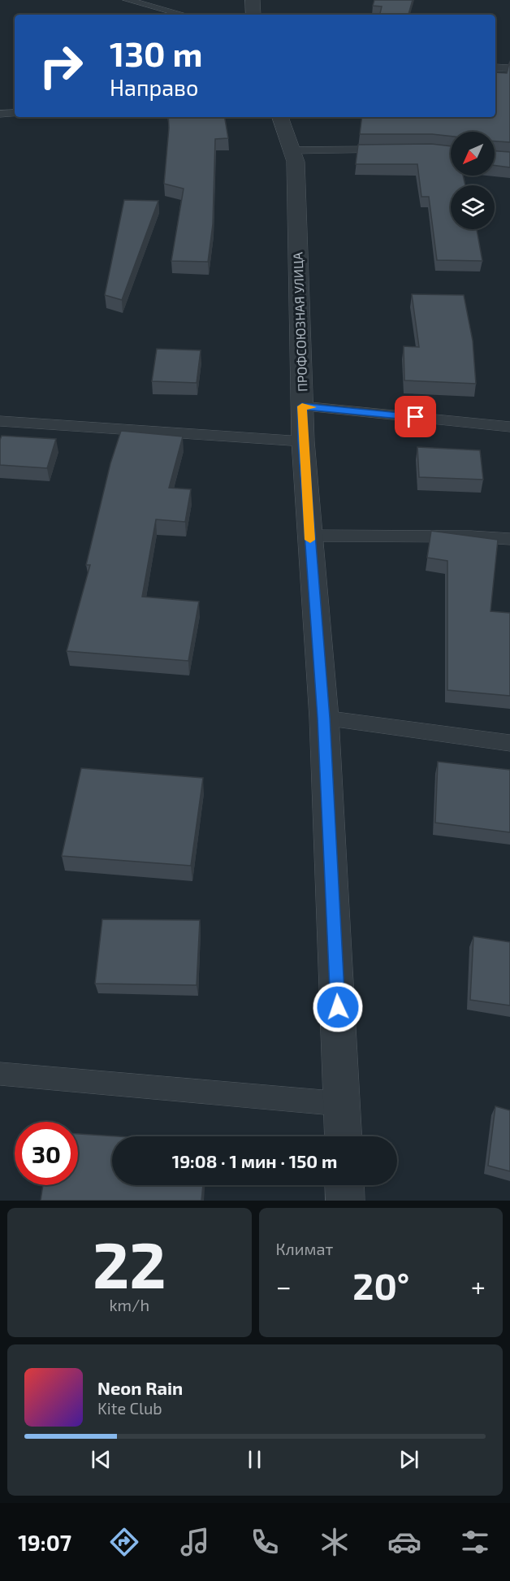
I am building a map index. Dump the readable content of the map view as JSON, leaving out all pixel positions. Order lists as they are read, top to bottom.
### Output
{
  "streets": {
    "street": ["ПРОФСОЮЗНАЯ УЛИЦА"]
  },
  "north": "bottom left",
  "page": {
    "turn": ["130 m", "Направо"],
    "limit": "30",
    "trip": "19:08 · 1 мин · 150 m",
    "tile": [
      ["22", "km/h"],
      "Климат"
    ],
    "heat": ["−", "20°", "+"],
    "song": ["Neon Rain", "Kite Club"],
    "tabs": "19:07"
  }
}
